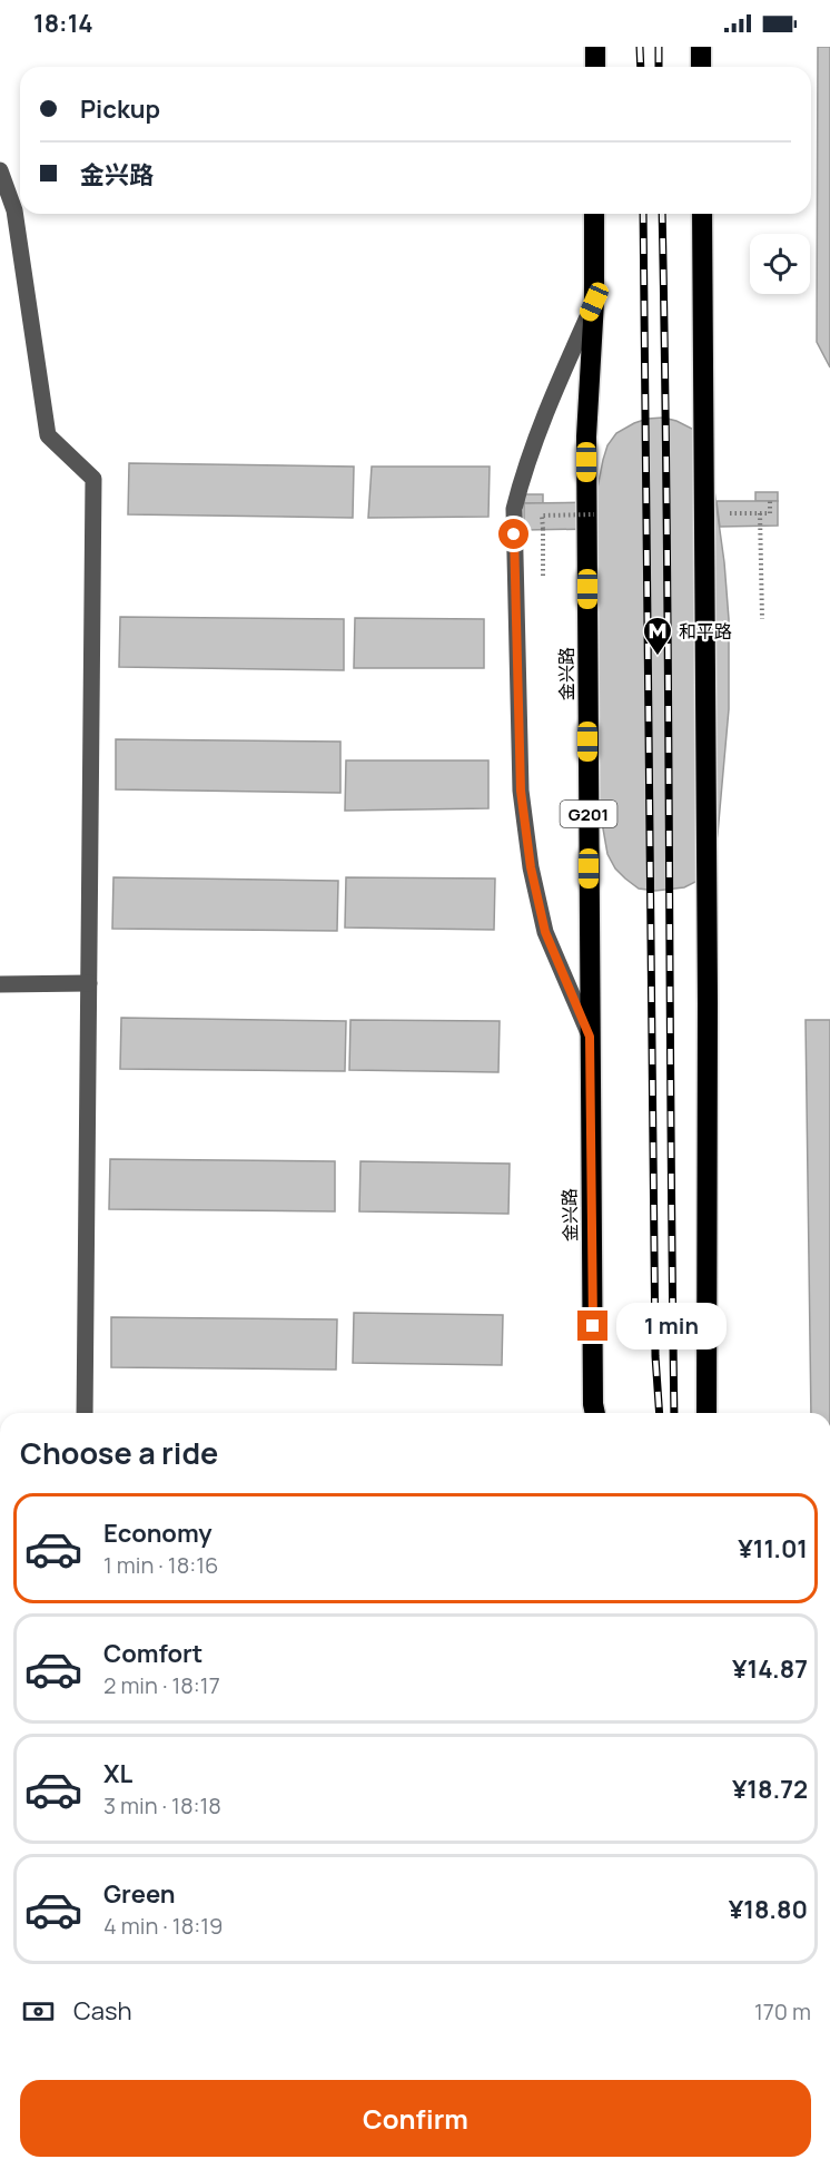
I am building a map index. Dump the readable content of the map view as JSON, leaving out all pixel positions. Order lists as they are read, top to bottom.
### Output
{
  "streets": {
    "highway": ["金兴路", "G201"]
  },
  "places": {
    "metro station": ["和平路"]
  },
  "page": {
    "status": "18:14",
    "banner": ["Pickup", "金兴路"],
    "bubble": "1 min",
    "heading": "Choose a ride",
    "list": [
      {
        "name": "Economy",
        "note": "1 min · 18:16",
        "value": "¥11.01"
      },
      {
        "name": "Comfort",
        "note": "2 min · 18:17",
        "value": "¥14.87"
      },
      {
        "name": "XL",
        "note": "3 min · 18:18",
        "value": "¥18.72"
      },
      {
        "name": "Green",
        "note": "4 min · 18:19",
        "value": "¥18.80"
      }
    ],
    "pay": ["Cash", "170 m"],
    "buttons": "Confirm"
  }
}
